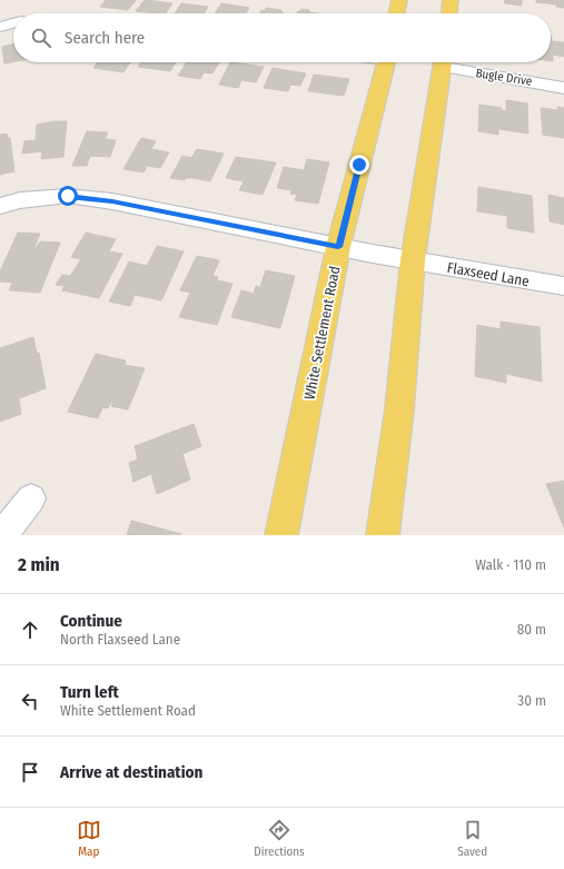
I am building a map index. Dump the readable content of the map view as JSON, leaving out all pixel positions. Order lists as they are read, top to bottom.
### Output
{
  "streets": {
    "main road": ["White Settlement Road"],
    "street": ["Bugle Drive", "Flaxseed Lane"]
  },
  "crossings": [
    ["Flaxseed Lane", "White Settlement Road"]
  ],
  "page": {
    "search": "Search here",
    "heading": ["2 min", "Walk · 110 m"],
    "list": [
      ["Continue", "North Flaxseed Lane", "80 m"],
      ["Turn left", "White Settlement Road", "30 m"],
      "Arrive at destination"
    ],
    "nav": ["Map", "Directions", "Saved"]
  }
}
